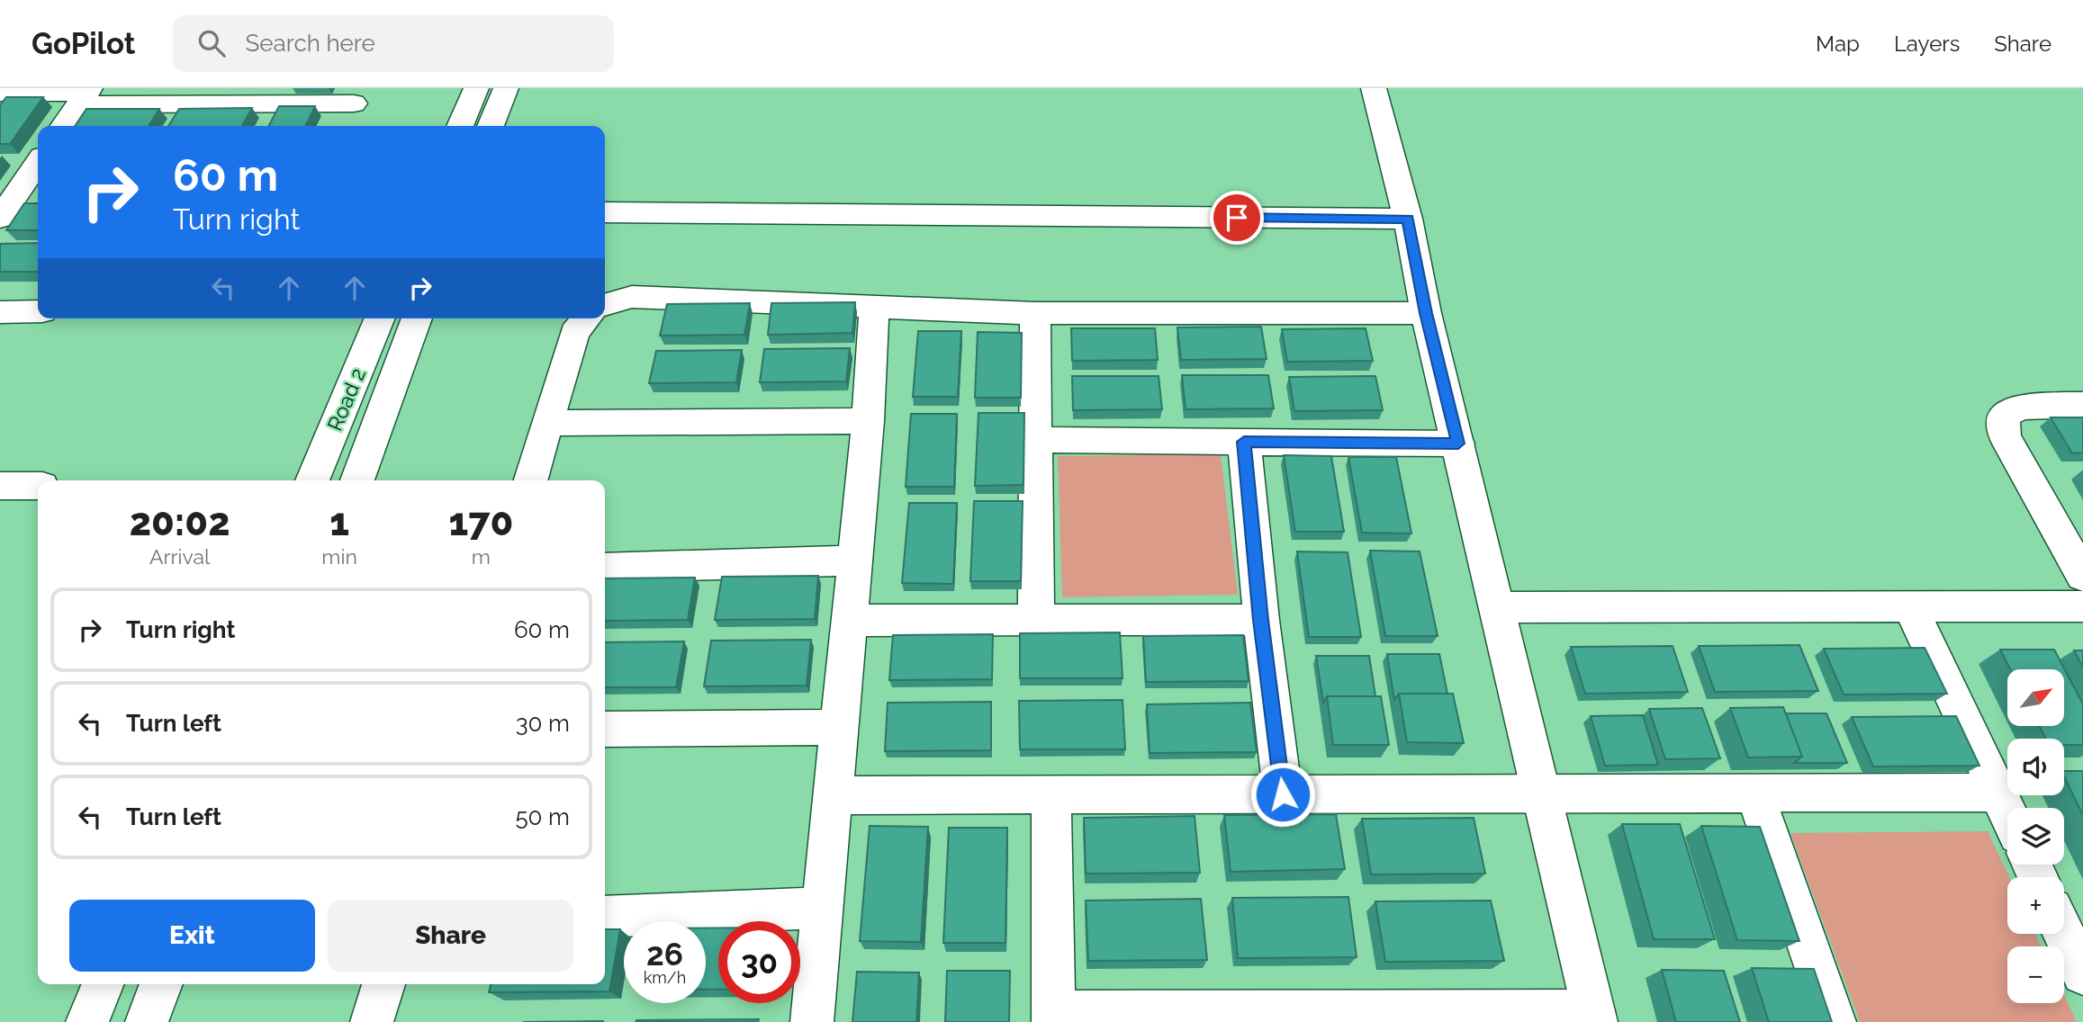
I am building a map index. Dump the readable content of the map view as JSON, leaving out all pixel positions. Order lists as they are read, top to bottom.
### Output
{
  "streets": {
    "street": ["Road 2"]
  },
  "north": "top right",
  "page": {
    "header": "GoPilot",
    "search": "Search here",
    "nav": ["Map", "Layers", "Share"],
    "turn": ["60 m", "Turn right"],
    "eta": [
      "20:02",
      "Arrival",
      "1",
      "min",
      "170",
      "m"
    ],
    "list": [
      {
        "name": "Turn right",
        "value": "60 m"
      },
      {
        "name": "Turn left",
        "value": "30 m"
      },
      {
        "name": "Turn left",
        "value": "50 m"
      }
    ],
    "map_buttons": ["+", "−"],
    "buttons": ["Exit", "Share"],
    "speed": "26 km/h",
    "limit": "30"
  }
}
